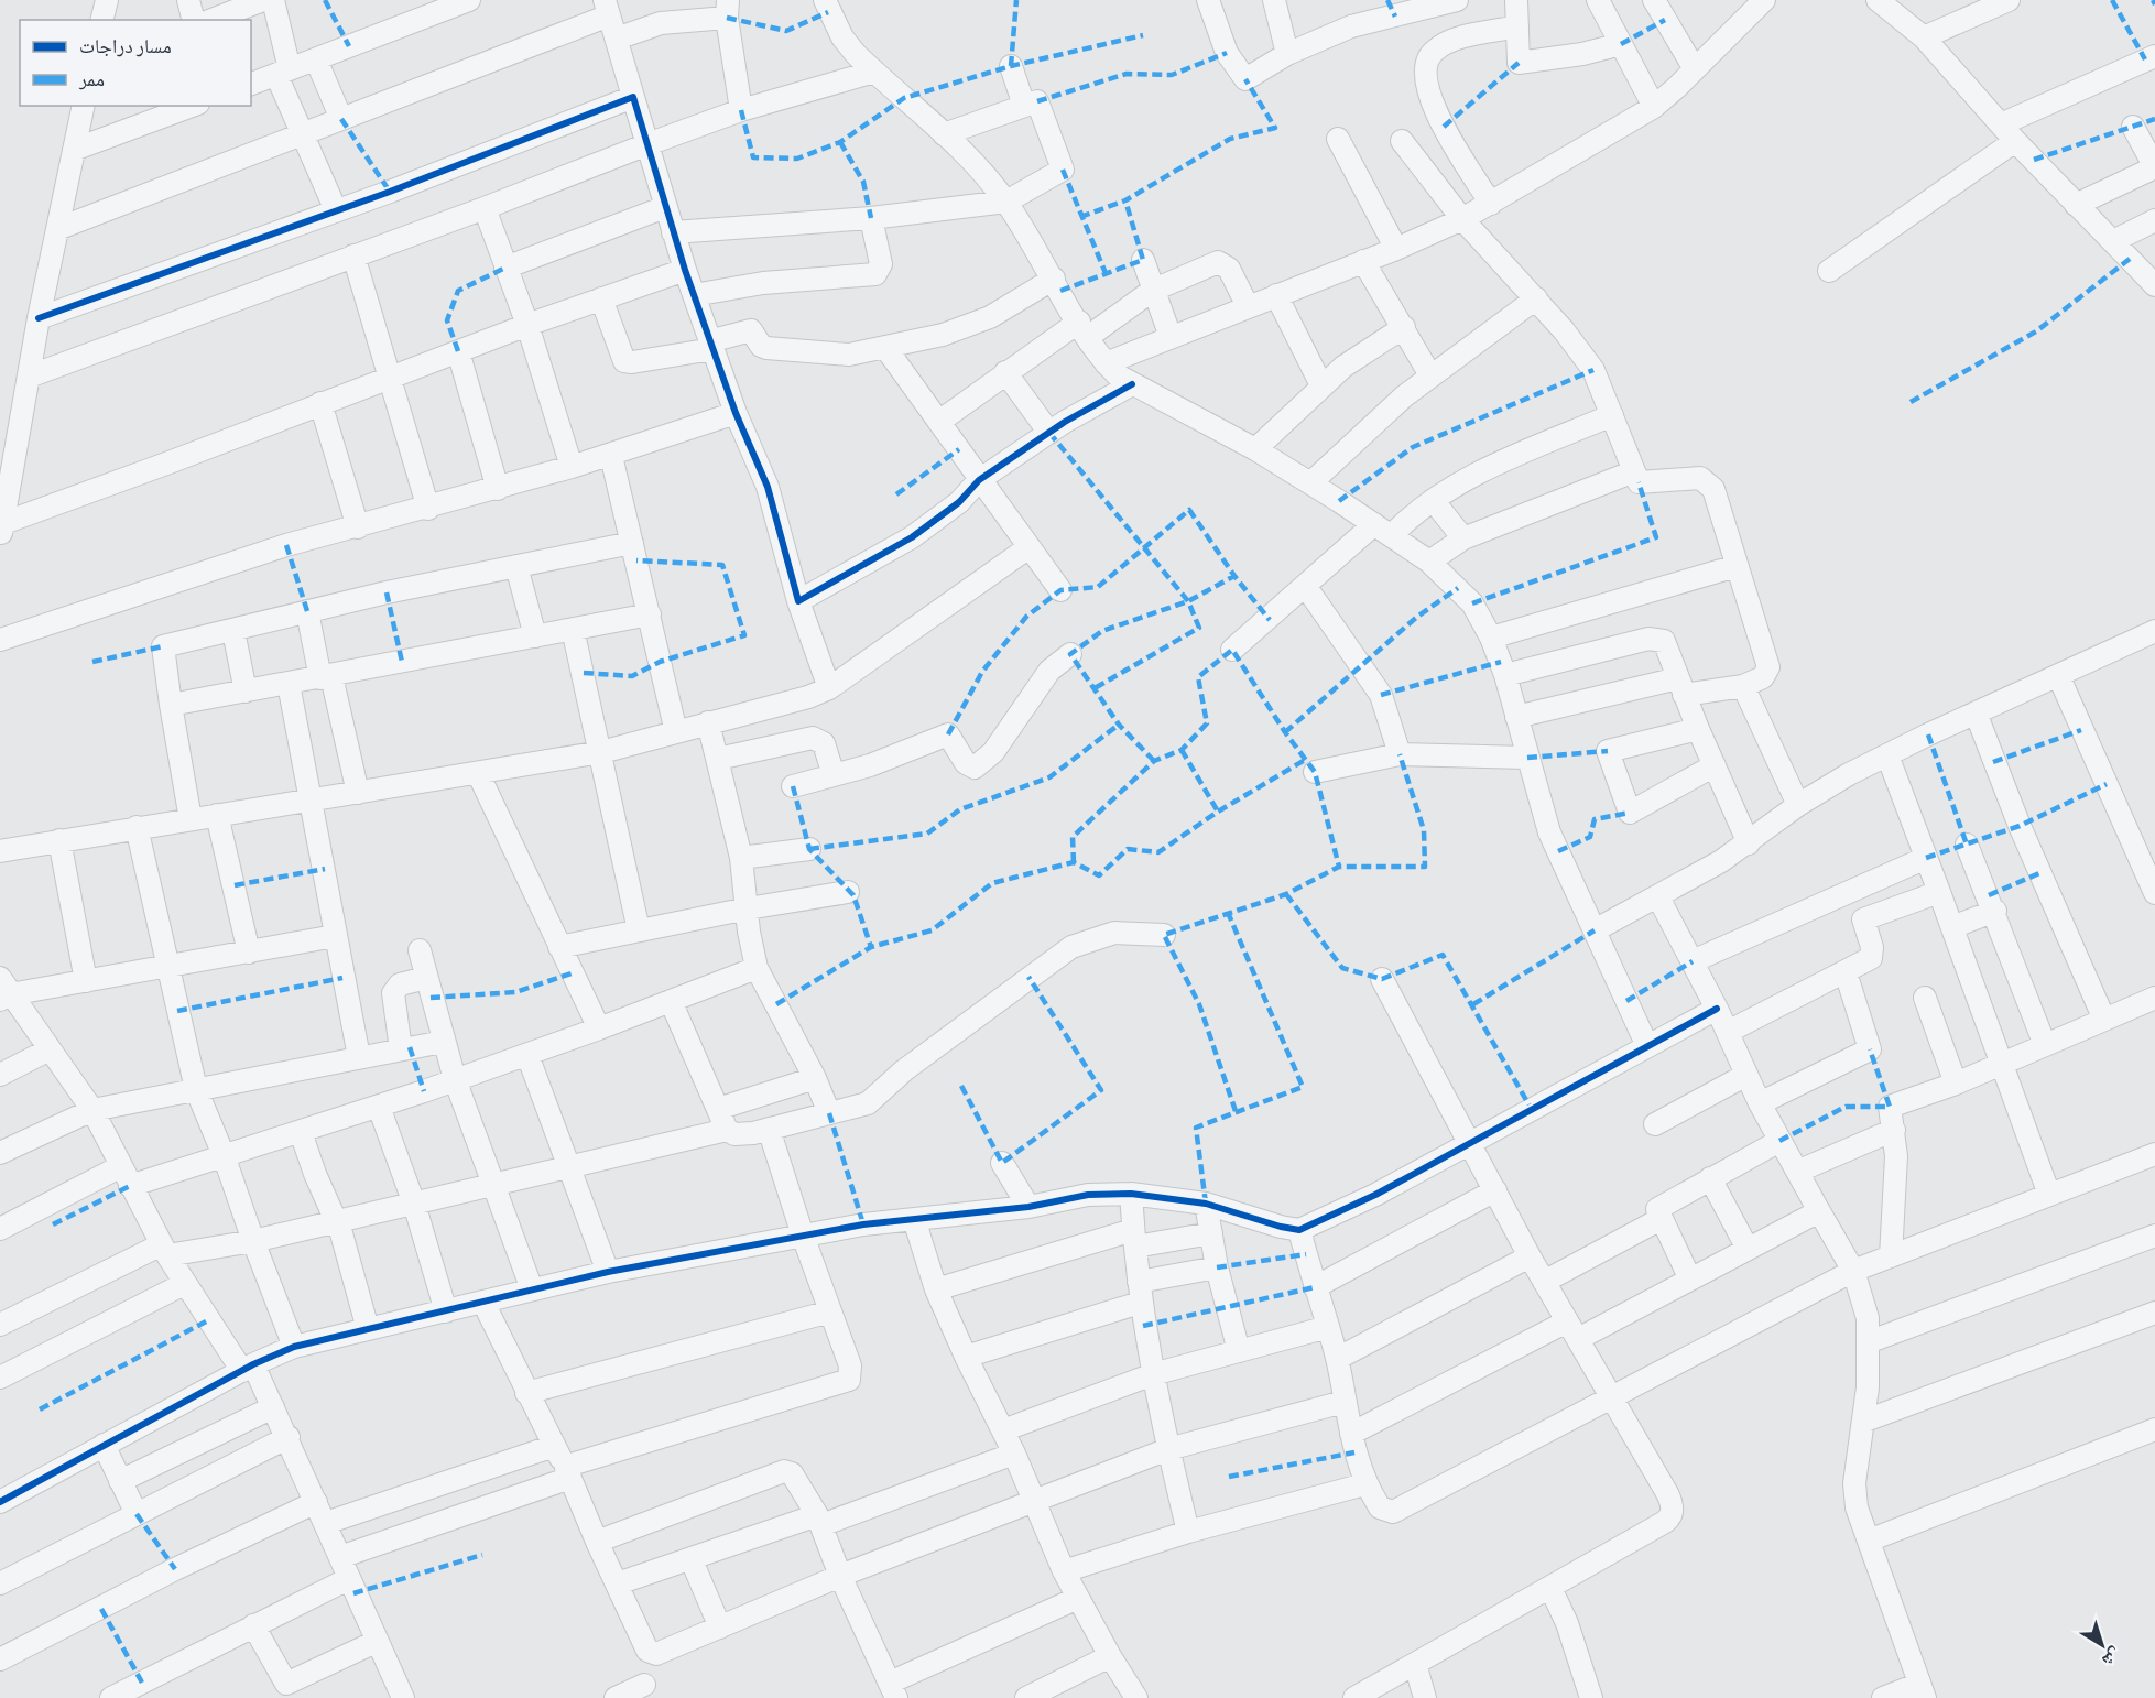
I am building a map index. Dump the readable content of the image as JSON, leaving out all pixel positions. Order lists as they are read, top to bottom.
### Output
{
  "legend": ["مسار دراجات", "ممر"],
  "north": "bottom right"
}
